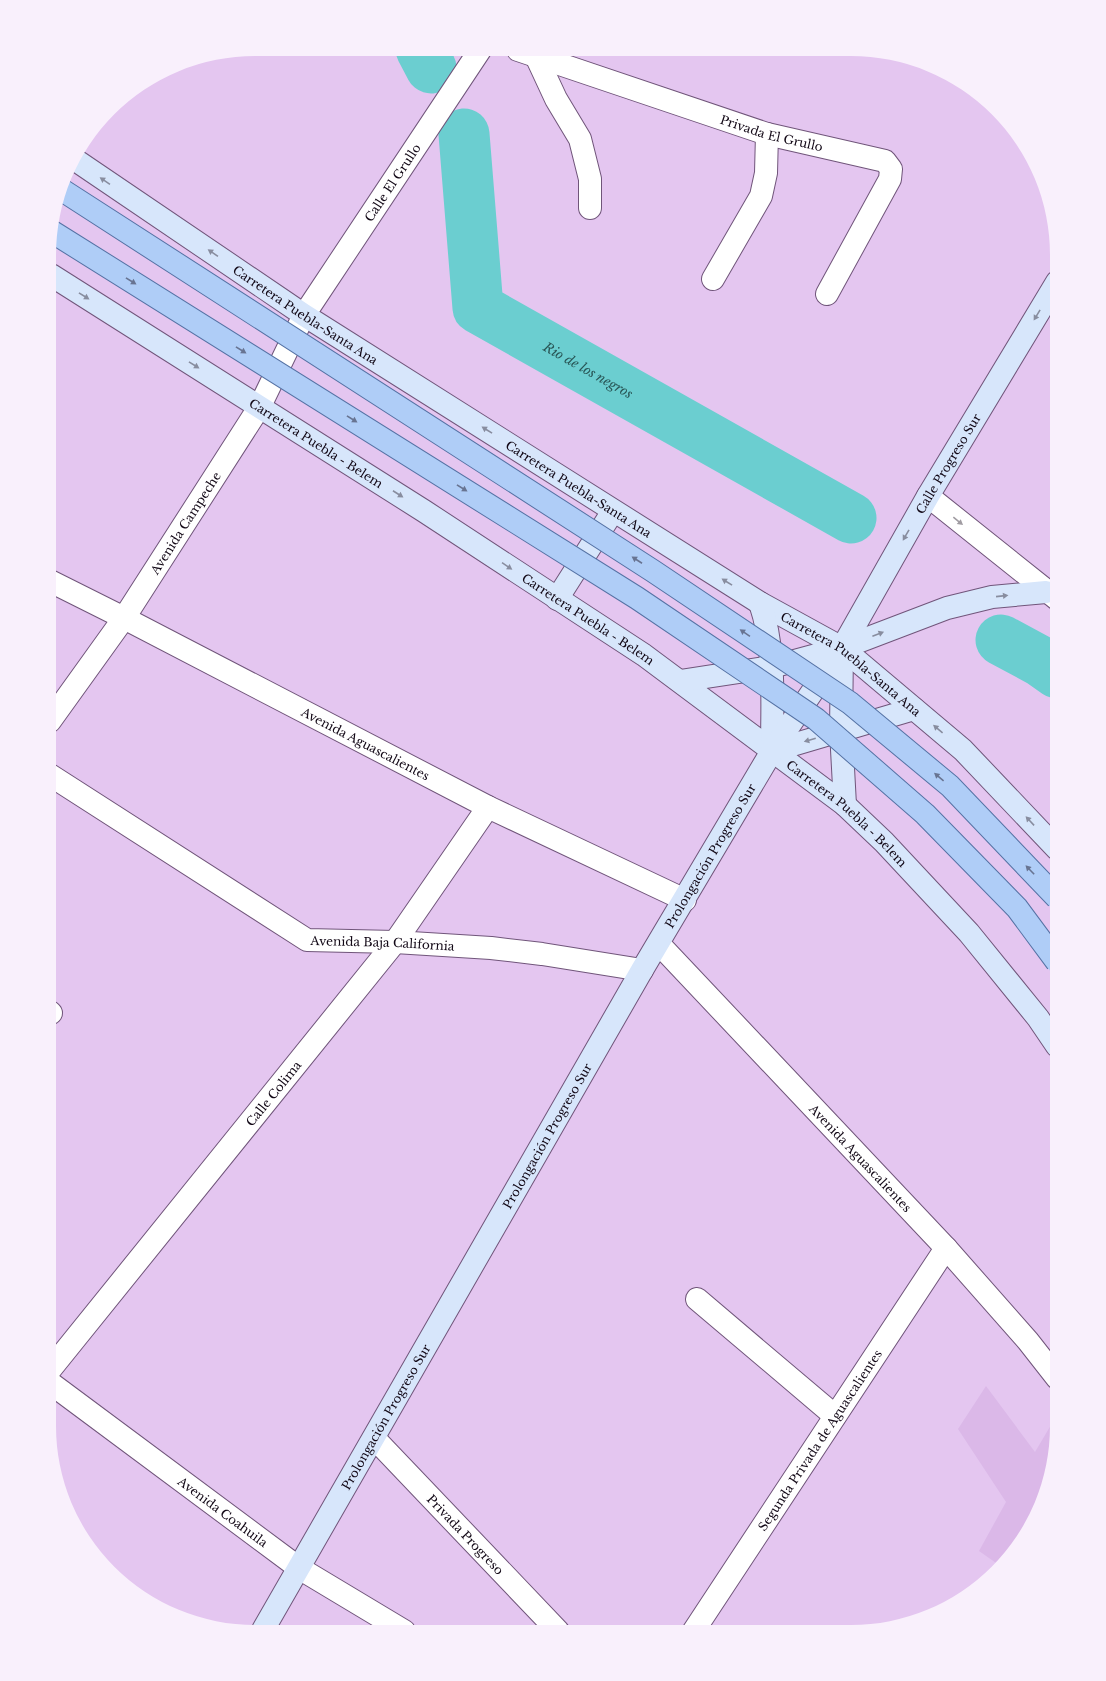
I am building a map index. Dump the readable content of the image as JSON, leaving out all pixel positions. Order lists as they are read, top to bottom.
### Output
{
  "streets": {
    "street": [
      "Privada El Grullo",
      "Calle El Grullo",
      "Carretera Puebla-Santa Ana",
      "Carretera Puebla - Belem",
      "Calle Progreso Sur",
      "Avenida Campeche",
      "Avenida Aguascalientes",
      "Prolongación Progreso Sur",
      "Avenida Baja California",
      "Calle Colima",
      "Segunda Privada de Aguascalientes",
      "Avenida Coahuila",
      "Privada Progreso"
    ]
  },
  "crossings": [
    ["Calle El Grullo", "Carretera Puebla-Santa Ana"],
    ["Calle El Grullo", "Avenida Campeche"],
    ["Carretera Puebla-Santa Ana", "Calle Progreso Sur"],
    ["Carretera Puebla-Santa Ana", "Avenida Campeche"],
    ["Carretera Puebla-Santa Ana", "Prolongación Progreso Sur"],
    ["Carretera Puebla - Belem", "Avenida Campeche"],
    ["Carretera Puebla - Belem", "Prolongación Progreso Sur"],
    ["Calle Progreso Sur", "Prolongación Progreso Sur"],
    ["Avenida Campeche", "Avenida Aguascalientes"],
    ["Avenida Aguascalientes", "Prolongación Progreso Sur"],
    ["Avenida Aguascalientes", "Calle Colima"],
    ["Avenida Aguascalientes", "Segunda Privada de Aguascalientes"],
    ["Prolongación Progreso Sur", "Avenida Baja California"],
    ["Prolongación Progreso Sur", "Avenida Coahuila"],
    ["Prolongación Progreso Sur", "Privada Progreso"],
    ["Avenida Baja California", "Calle Colima"]
  ],
  "one_way": ["Carretera Puebla-Santa Ana", "Carretera Puebla - Belem", "Calle Progreso Sur"],
  "water": ["Rio de los negros"]
}
